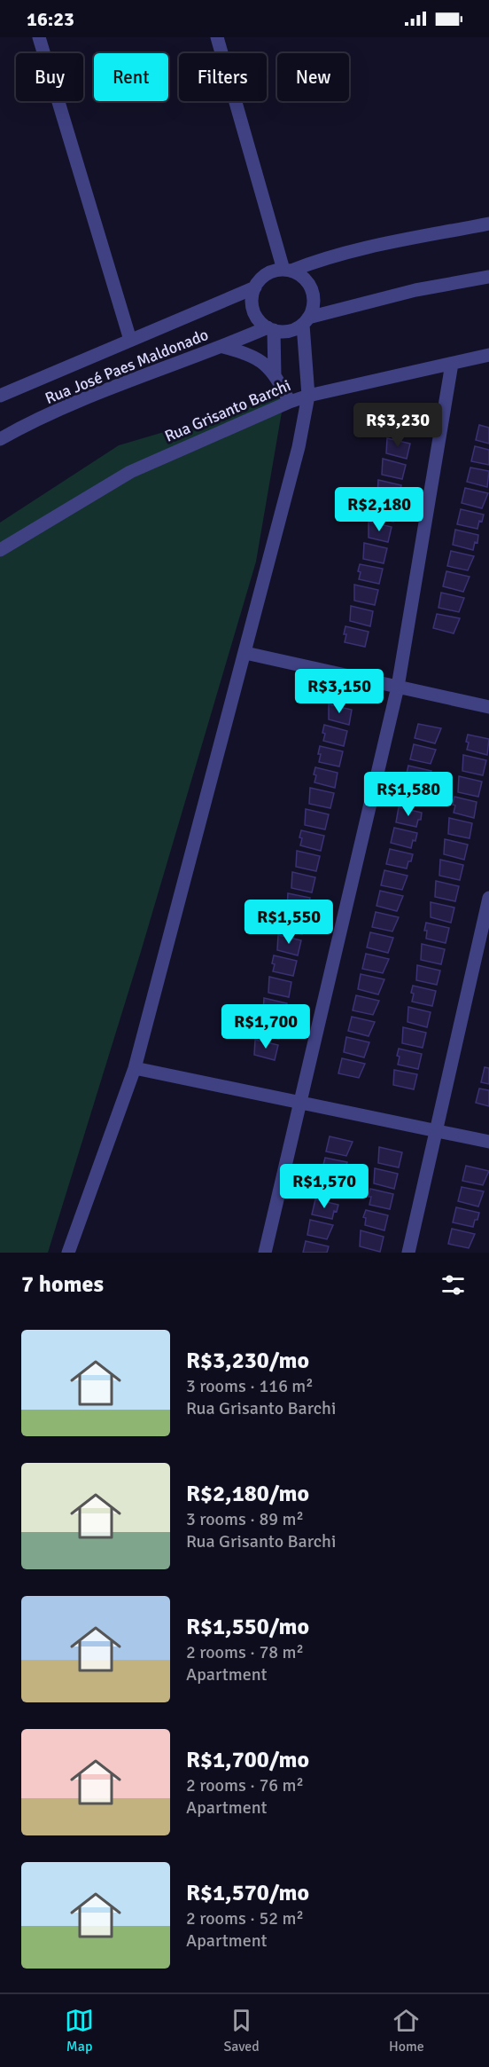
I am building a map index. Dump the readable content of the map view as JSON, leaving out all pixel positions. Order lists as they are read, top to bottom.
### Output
{
  "streets": {
    "street": ["Rua José Paes Maldonado", "Rua Grisanto Barchi"]
  },
  "page": {
    "status": "16:23",
    "chip": [
      "Buy",
      "Rent",
      "Filters",
      "New"
    ],
    "price": [
      "R$3,230",
      "R$2,180",
      "R$3,150",
      "R$1,580",
      "R$1,550",
      "R$1,700",
      "R$1,570"
    ],
    "heading": "7 homes",
    "list": [
      {
        "name": "R$3,230/mo",
        "note": "3 rooms · 116 m² · Rua Grisanto Barchi"
      },
      {
        "name": "R$2,180/mo",
        "note": "3 rooms · 89 m² · Rua Grisanto Barchi"
      },
      {
        "name": "R$1,550/mo",
        "note": "2 rooms · 78 m² · Apartment"
      },
      {
        "name": "R$1,700/mo",
        "note": "2 rooms · 76 m² · Apartment"
      },
      {
        "name": "R$1,570/mo",
        "note": "2 rooms · 52 m² · Apartment"
      }
    ],
    "tabs": ["Map", "Saved", "Home"]
  }
}
